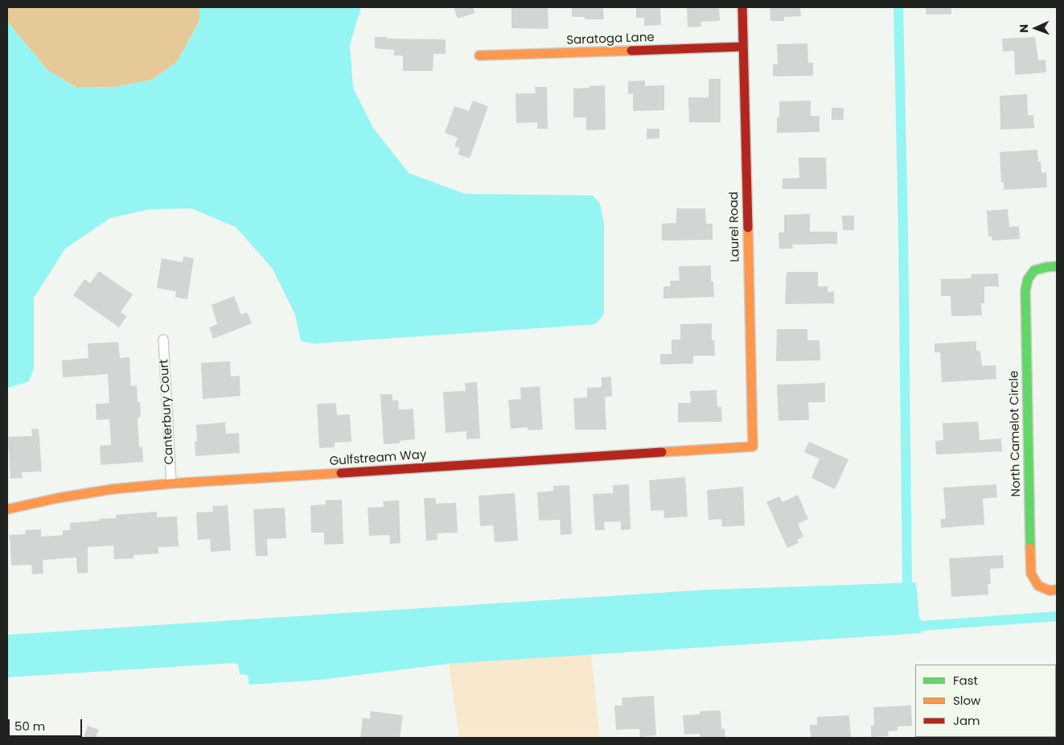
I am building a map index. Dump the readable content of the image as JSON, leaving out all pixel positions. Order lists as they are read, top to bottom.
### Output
{
  "streets": {
    "street": [
      "Saratoga Lane",
      "Laurel Road",
      "Canterbury Court",
      "North Camelot Circle",
      "Gulfstream Way"
    ]
  },
  "crossings": [
    ["Saratoga Lane", "Laurel Road"],
    ["Laurel Road", "Gulfstream Way"],
    ["Canterbury Court", "Gulfstream Way"]
  ],
  "legend": ["Fast", "Slow", "Jam"],
  "scale_bar": "50 m",
  "north": "left"
}
